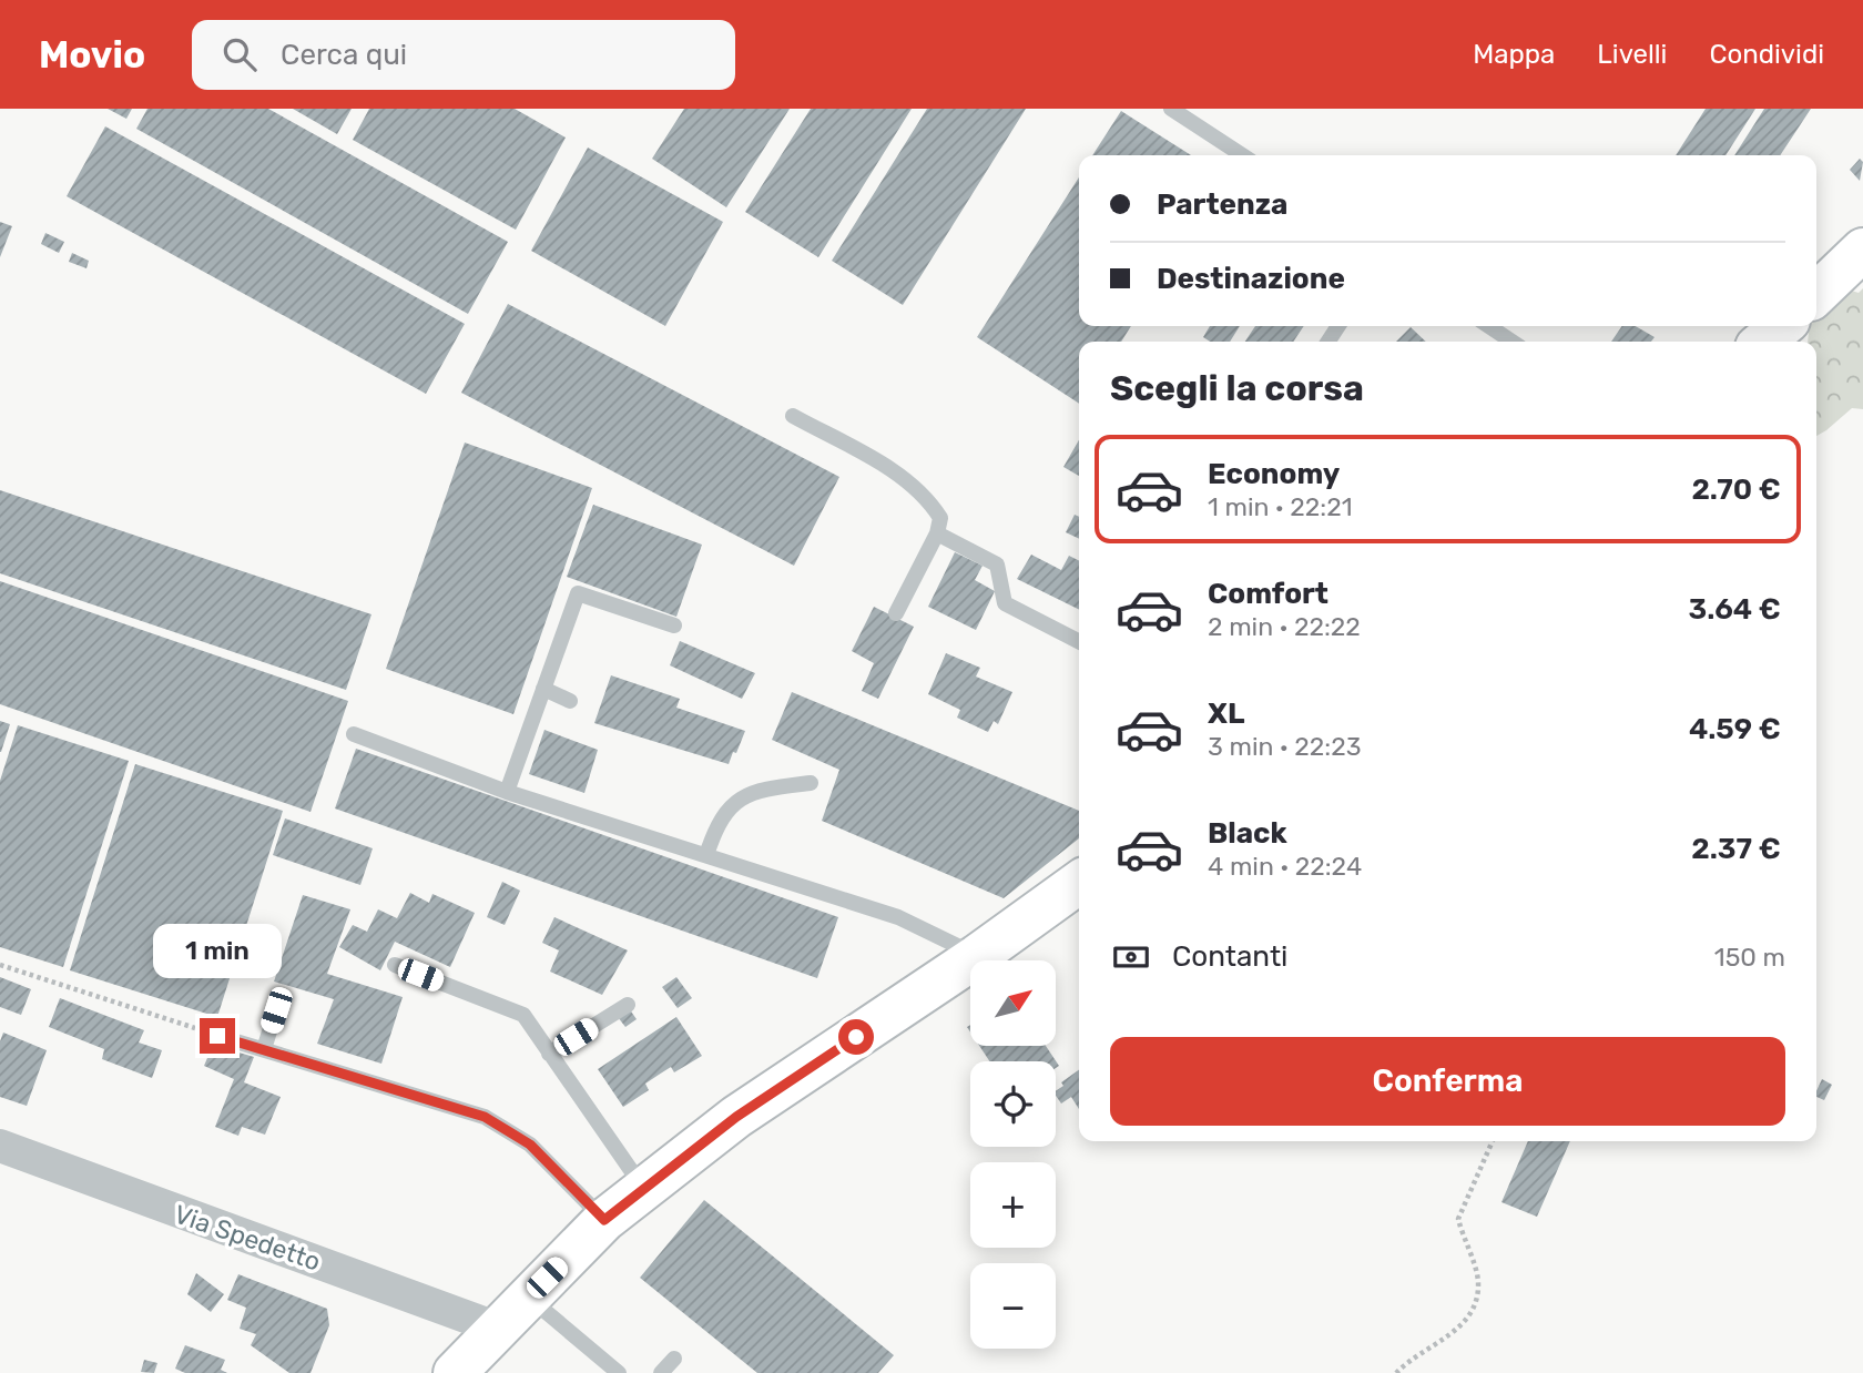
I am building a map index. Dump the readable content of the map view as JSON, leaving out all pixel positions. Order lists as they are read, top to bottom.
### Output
{
  "streets": {
    "street": ["Via Spedetto"]
  },
  "north": "top right",
  "page": {
    "header": "Movio",
    "search": "Cerca qui",
    "nav": ["Mappa", "Livelli", "Condividi"],
    "banner": ["Partenza", "Destinazione"],
    "heading": "Scegli la corsa",
    "list": [
      {
        "name": "Economy",
        "note": "1 min · 22:21",
        "value": "2.70 €"
      },
      {
        "name": "Comfort",
        "note": "2 min · 22:22",
        "value": "3.64 €"
      },
      {
        "name": "XL",
        "note": "3 min · 22:23",
        "value": "4.59 €"
      },
      {
        "name": "Black",
        "note": "4 min · 22:24",
        "value": "2.37 €"
      }
    ],
    "pay": ["Contanti", "150 m"],
    "bubble": "1 min",
    "map_buttons": ["+", "−"],
    "buttons": "Conferma"
  }
}
